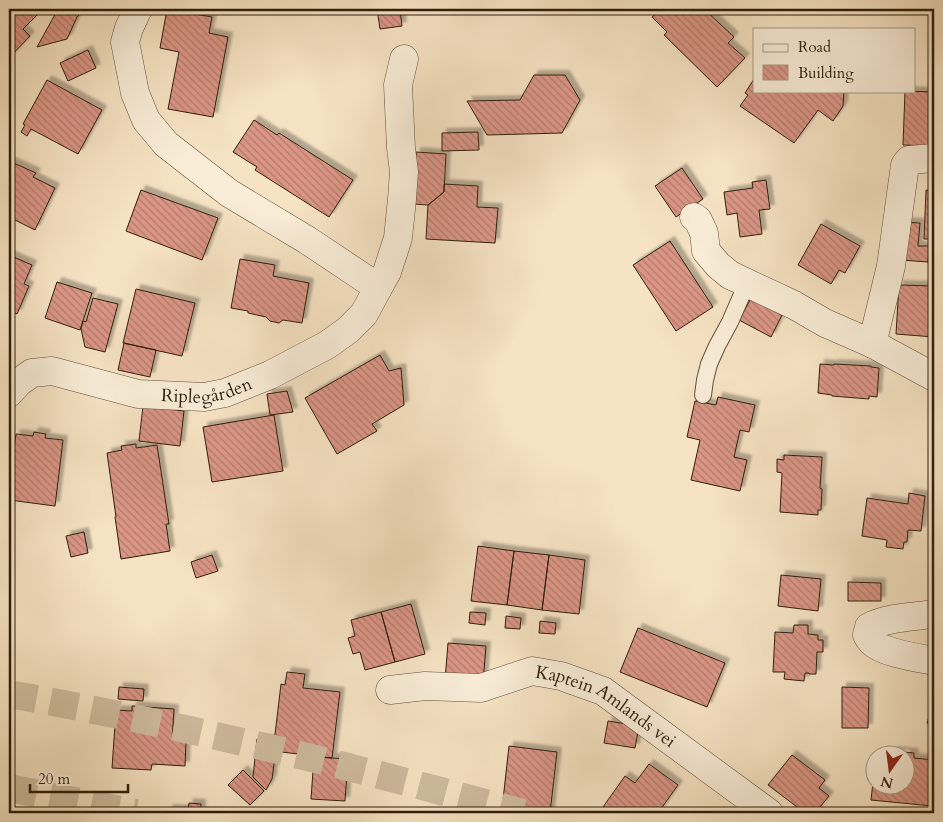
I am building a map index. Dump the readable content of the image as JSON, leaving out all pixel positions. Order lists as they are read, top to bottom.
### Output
{
  "streets": {
    "street": ["Riplegården", "Kaptein Amlands vei"]
  },
  "legend": ["Road", "Building"],
  "scale_bar": "20 m",
  "north": "bottom"
}
